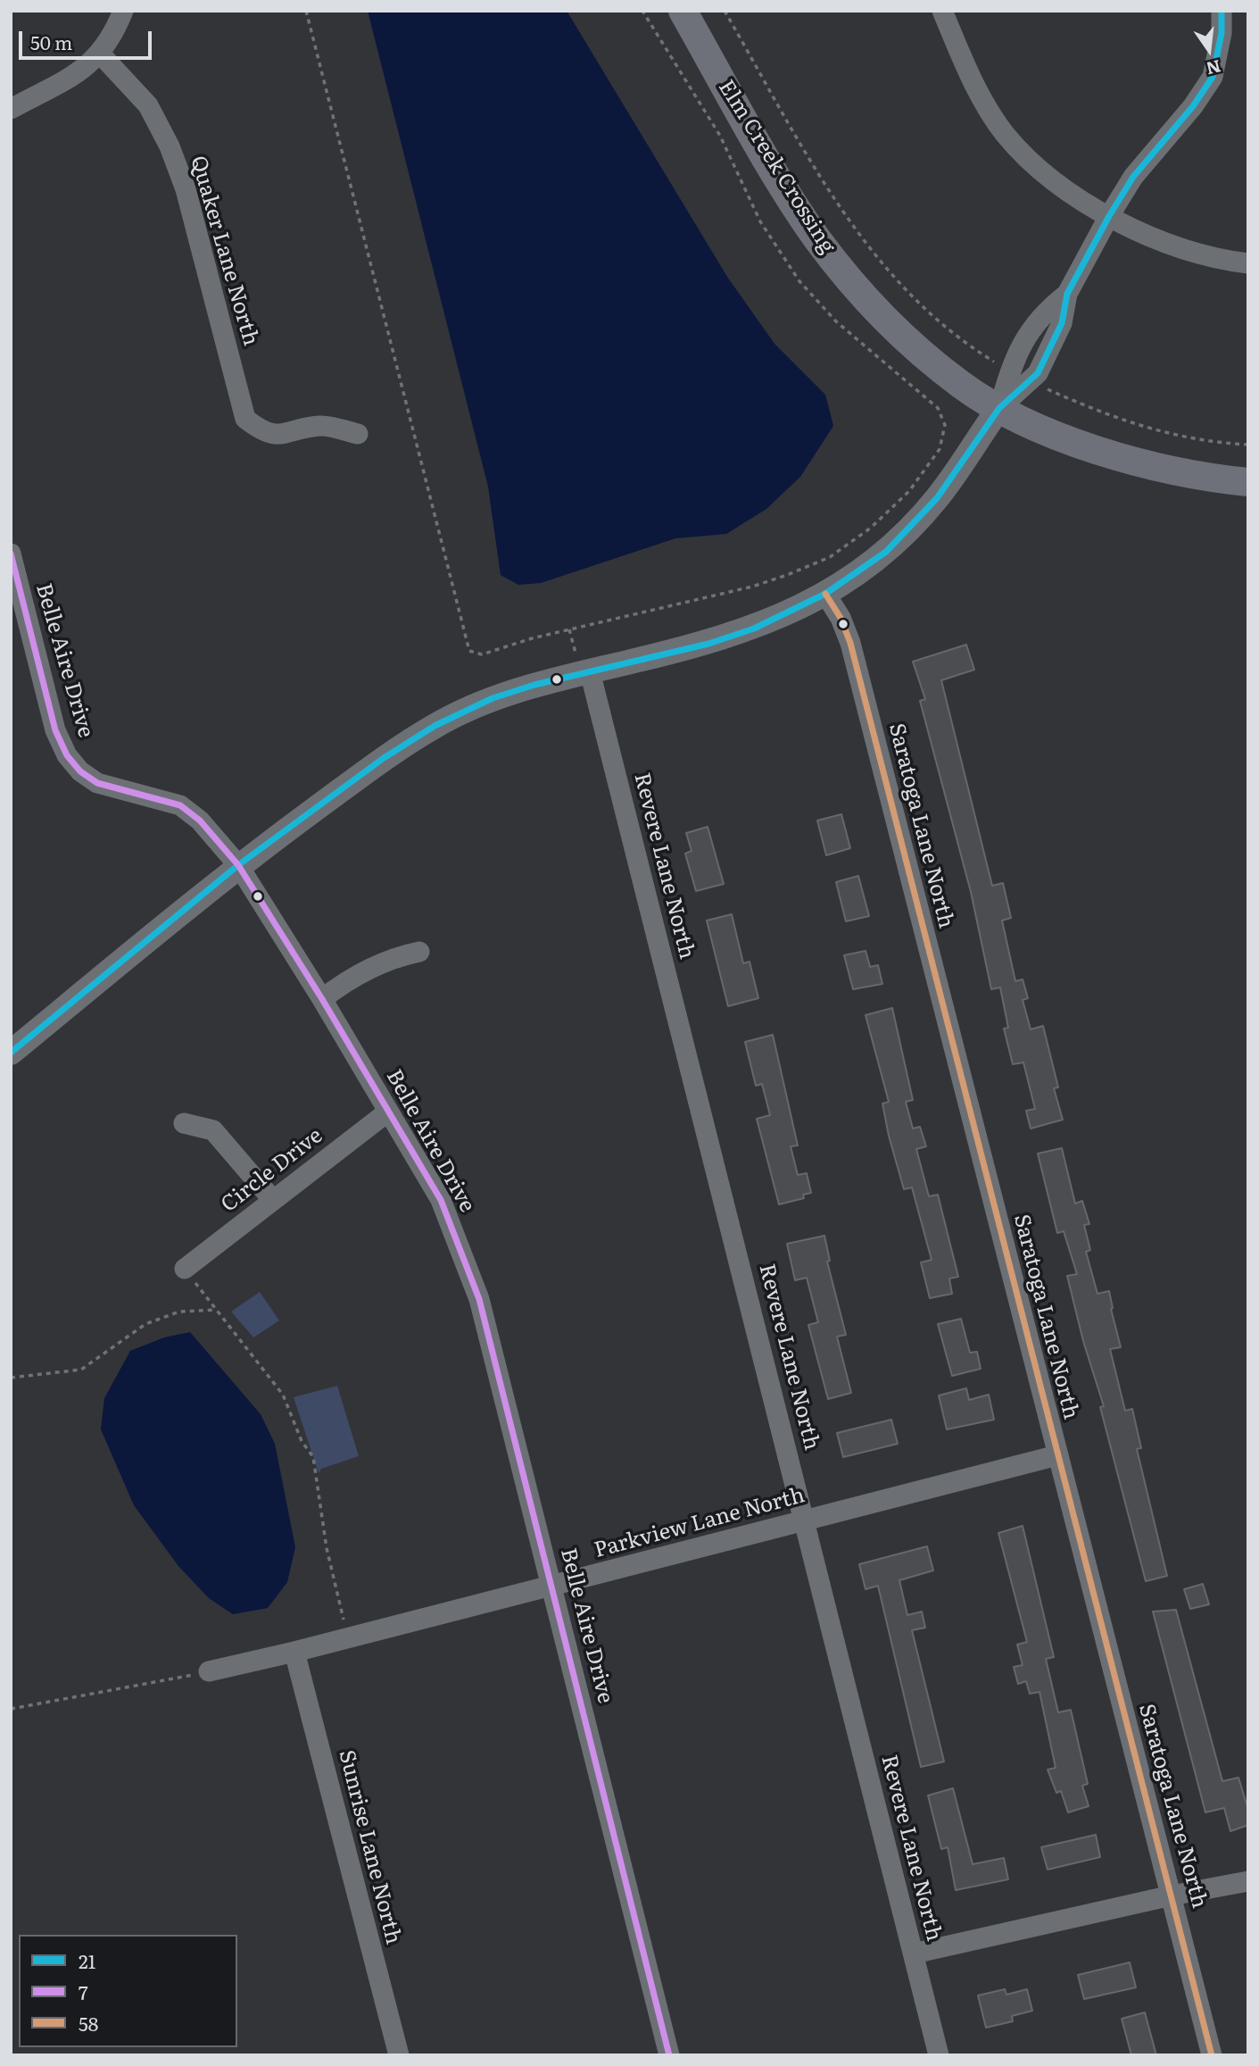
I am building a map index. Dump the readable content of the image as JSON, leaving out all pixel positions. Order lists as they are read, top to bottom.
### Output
{
  "streets": {
    "main road": ["Elm Creek Crossing"],
    "street": [
      "Quaker Lane North",
      "Belle Aire Drive",
      "Saratoga Lane North",
      "Revere Lane North",
      "Circle Drive",
      "Parkview Lane North",
      "Sunrise Lane North"
    ]
  },
  "crossings": [
    ["Belle Aire Drive", "Circle Drive"],
    ["Belle Aire Drive", "Parkview Lane North"],
    ["Saratoga Lane North", "Parkview Lane North"],
    ["Revere Lane North", "Parkview Lane North"],
    ["Parkview Lane North", "Sunrise Lane North"]
  ],
  "lines": ["transit line 21", "transit line 7", "transit line 58"],
  "legend": ["21", "7", "58"],
  "scale_bar": "50 m",
  "north": "bottom"
}
